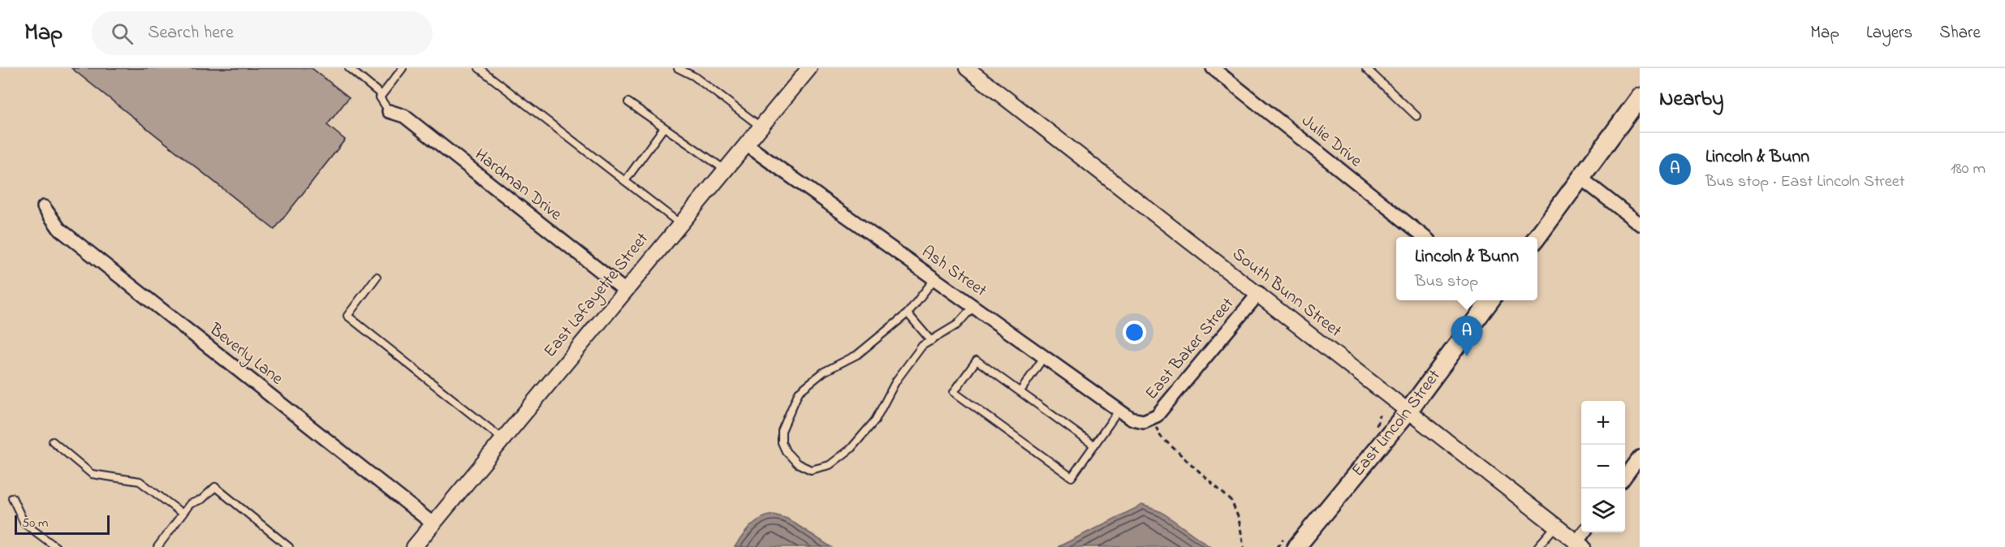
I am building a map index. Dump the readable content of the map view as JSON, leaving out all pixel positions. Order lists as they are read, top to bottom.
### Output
{
  "streets": {
    "main road": ["East Lincoln Street"],
    "street": [
      "Julie Drive",
      "Hardman Drive",
      "Ash Street",
      "South Bunn Street",
      "East Lafayette Street",
      "East Baker Street",
      "Beverly Lane"
    ]
  },
  "crossings": [
    ["Hardman Drive", "East Lafayette Street"],
    ["Ash Street", "East Lafayette Street"],
    ["Ash Street", "East Baker Street"],
    ["South Bunn Street", "East Baker Street"],
    ["South Bunn Street", "East Lincoln Street"],
    ["East Lafayette Street", "Beverly Lane"]
  ],
  "scale_bar": "50 m",
  "page": {
    "header": "Map",
    "search": "Search here",
    "nav": ["Map", "Layers", "Share"],
    "heading": "Nearby",
    "list": [
      {
        "mark": "A",
        "name": "Lincoln & Bunn",
        "note": "Bus stop · East Lincoln Street",
        "value": "180 m"
      }
    ],
    "popup": ["Lincoln & Bunn", "Bus stop"],
    "pins": "A",
    "map_buttons": ["+", "−"],
    "scale": "50 m"
  }
}
